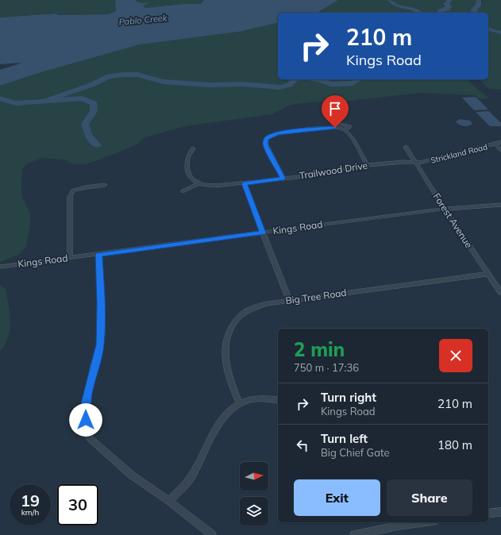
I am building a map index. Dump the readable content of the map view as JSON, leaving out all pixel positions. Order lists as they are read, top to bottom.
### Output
{
  "streets": {
    "street": [
      "Strickland Road",
      "Trailwood Drive",
      "Forest Avenue",
      "Kings Road",
      "Big Tree Road"
    ]
  },
  "crossings": [
    ["Strickland Road", "Trailwood Drive"],
    ["Strickland Road", "Forest Avenue"],
    ["Trailwood Drive", "Forest Avenue"],
    ["Forest Avenue", "Kings Road"],
    ["Forest Avenue", "Big Tree Road"]
  ],
  "water": ["Pablo Creek"],
  "north": "right",
  "page": {
    "turn": ["210 m", "Kings Road"],
    "heading": ["2 min", "750 m · 17:36"],
    "list": [
      {
        "name": "Turn right",
        "note": "Kings Road",
        "value": "210 m"
      },
      {
        "name": "Turn left",
        "note": "Big Chief Gate",
        "value": "180 m"
      }
    ],
    "buttons": ["Exit", "Share"],
    "speed": "19 km/h",
    "limit": "30"
  }
}
